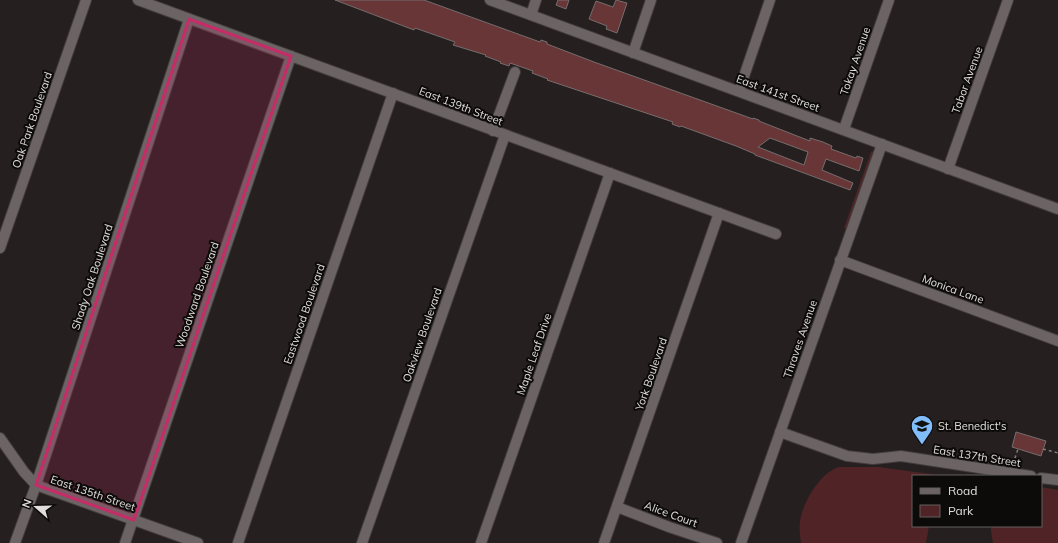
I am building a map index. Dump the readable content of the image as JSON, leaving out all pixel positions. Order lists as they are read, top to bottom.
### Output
{
  "streets": {
    "street": [
      "Tokay Avenue",
      "Tabor Avenue",
      "East 141st Street",
      "East 139th Street",
      "Oak Park Boulevard",
      "Shady Oak Boulevard",
      "Monica Lane",
      "Woodward Boulevard",
      "Eastwood Boulevard",
      "Oakview Boulevard",
      "Thraves Avenue",
      "Maple Leaf Drive",
      "York Boulevard",
      "East 137th Street",
      "East 135th Street",
      "Alice Court"
    ]
  },
  "crossings": [
    ["Tokay Avenue", "East 141st Street"],
    ["Tabor Avenue", "East 141st Street"],
    ["East 141st Street", "Thraves Avenue"],
    ["East 139th Street", "Shady Oak Boulevard"],
    ["East 139th Street", "Woodward Boulevard"],
    ["East 139th Street", "Eastwood Boulevard"],
    ["East 139th Street", "Oakview Boulevard"],
    ["East 139th Street", "Maple Leaf Drive"],
    ["East 139th Street", "York Boulevard"],
    ["Shady Oak Boulevard", "East 135th Street"],
    ["Monica Lane", "Thraves Avenue"],
    ["Woodward Boulevard", "East 135th Street"],
    ["Thraves Avenue", "East 137th Street"],
    ["York Boulevard", "Alice Court"]
  ],
  "places": {
    "school or university": ["St. Benedict's"]
  },
  "legend": ["Road", "Park"],
  "north": "left"
}
